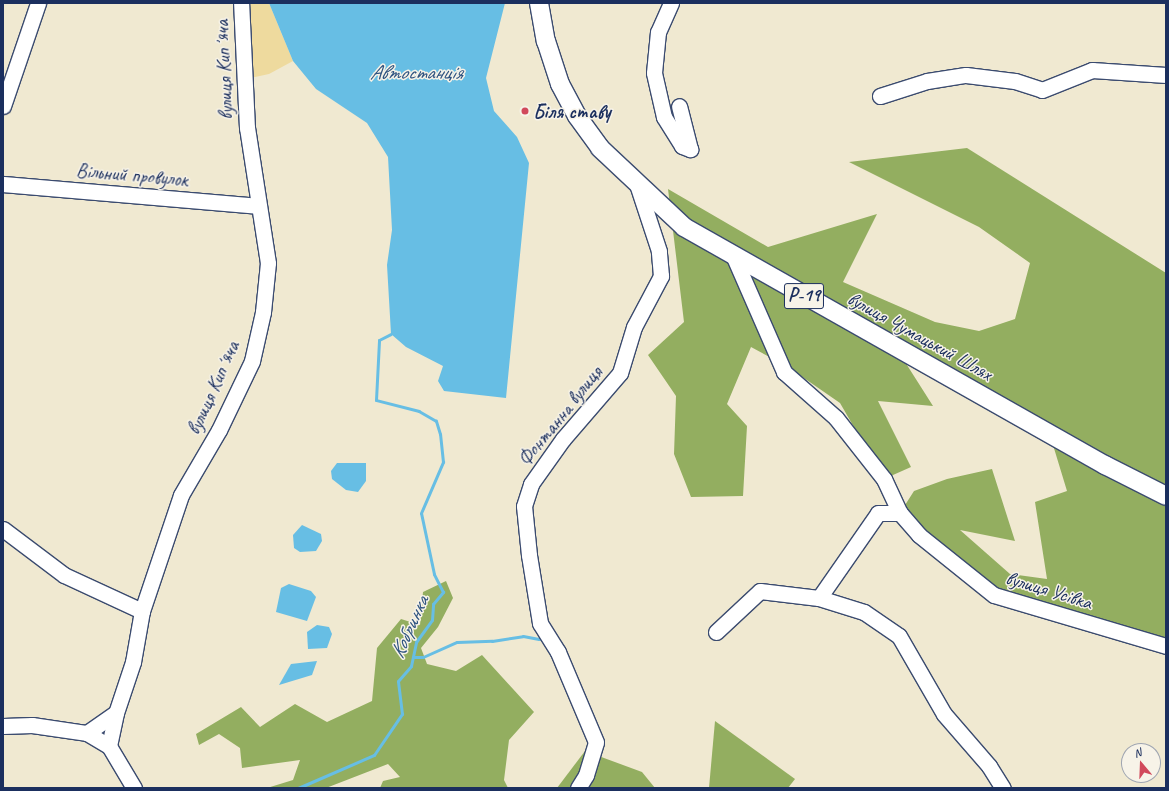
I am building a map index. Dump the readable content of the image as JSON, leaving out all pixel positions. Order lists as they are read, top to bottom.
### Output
{
  "streets": {
    "main road": ["Р-19", "вулиця Чумацький Шлях"],
    "street": [
      "вулиця Кипʼяча",
      "Вільний провулок",
      "Фонтанна вулиця",
      "вулиця Усівка"
    ]
  },
  "crossings": [
    ["вулиця Кипʼяча", "Вільний провулок"],
    ["вулиця Чумацький Шлях", "Фонтанна вулиця"],
    ["вулиця Чумацький Шлях", "вулиця Усівка"]
  ],
  "water": ["Автостанція", "Кобринка"],
  "places": ["Біля ставу"],
  "north": "top"
}
